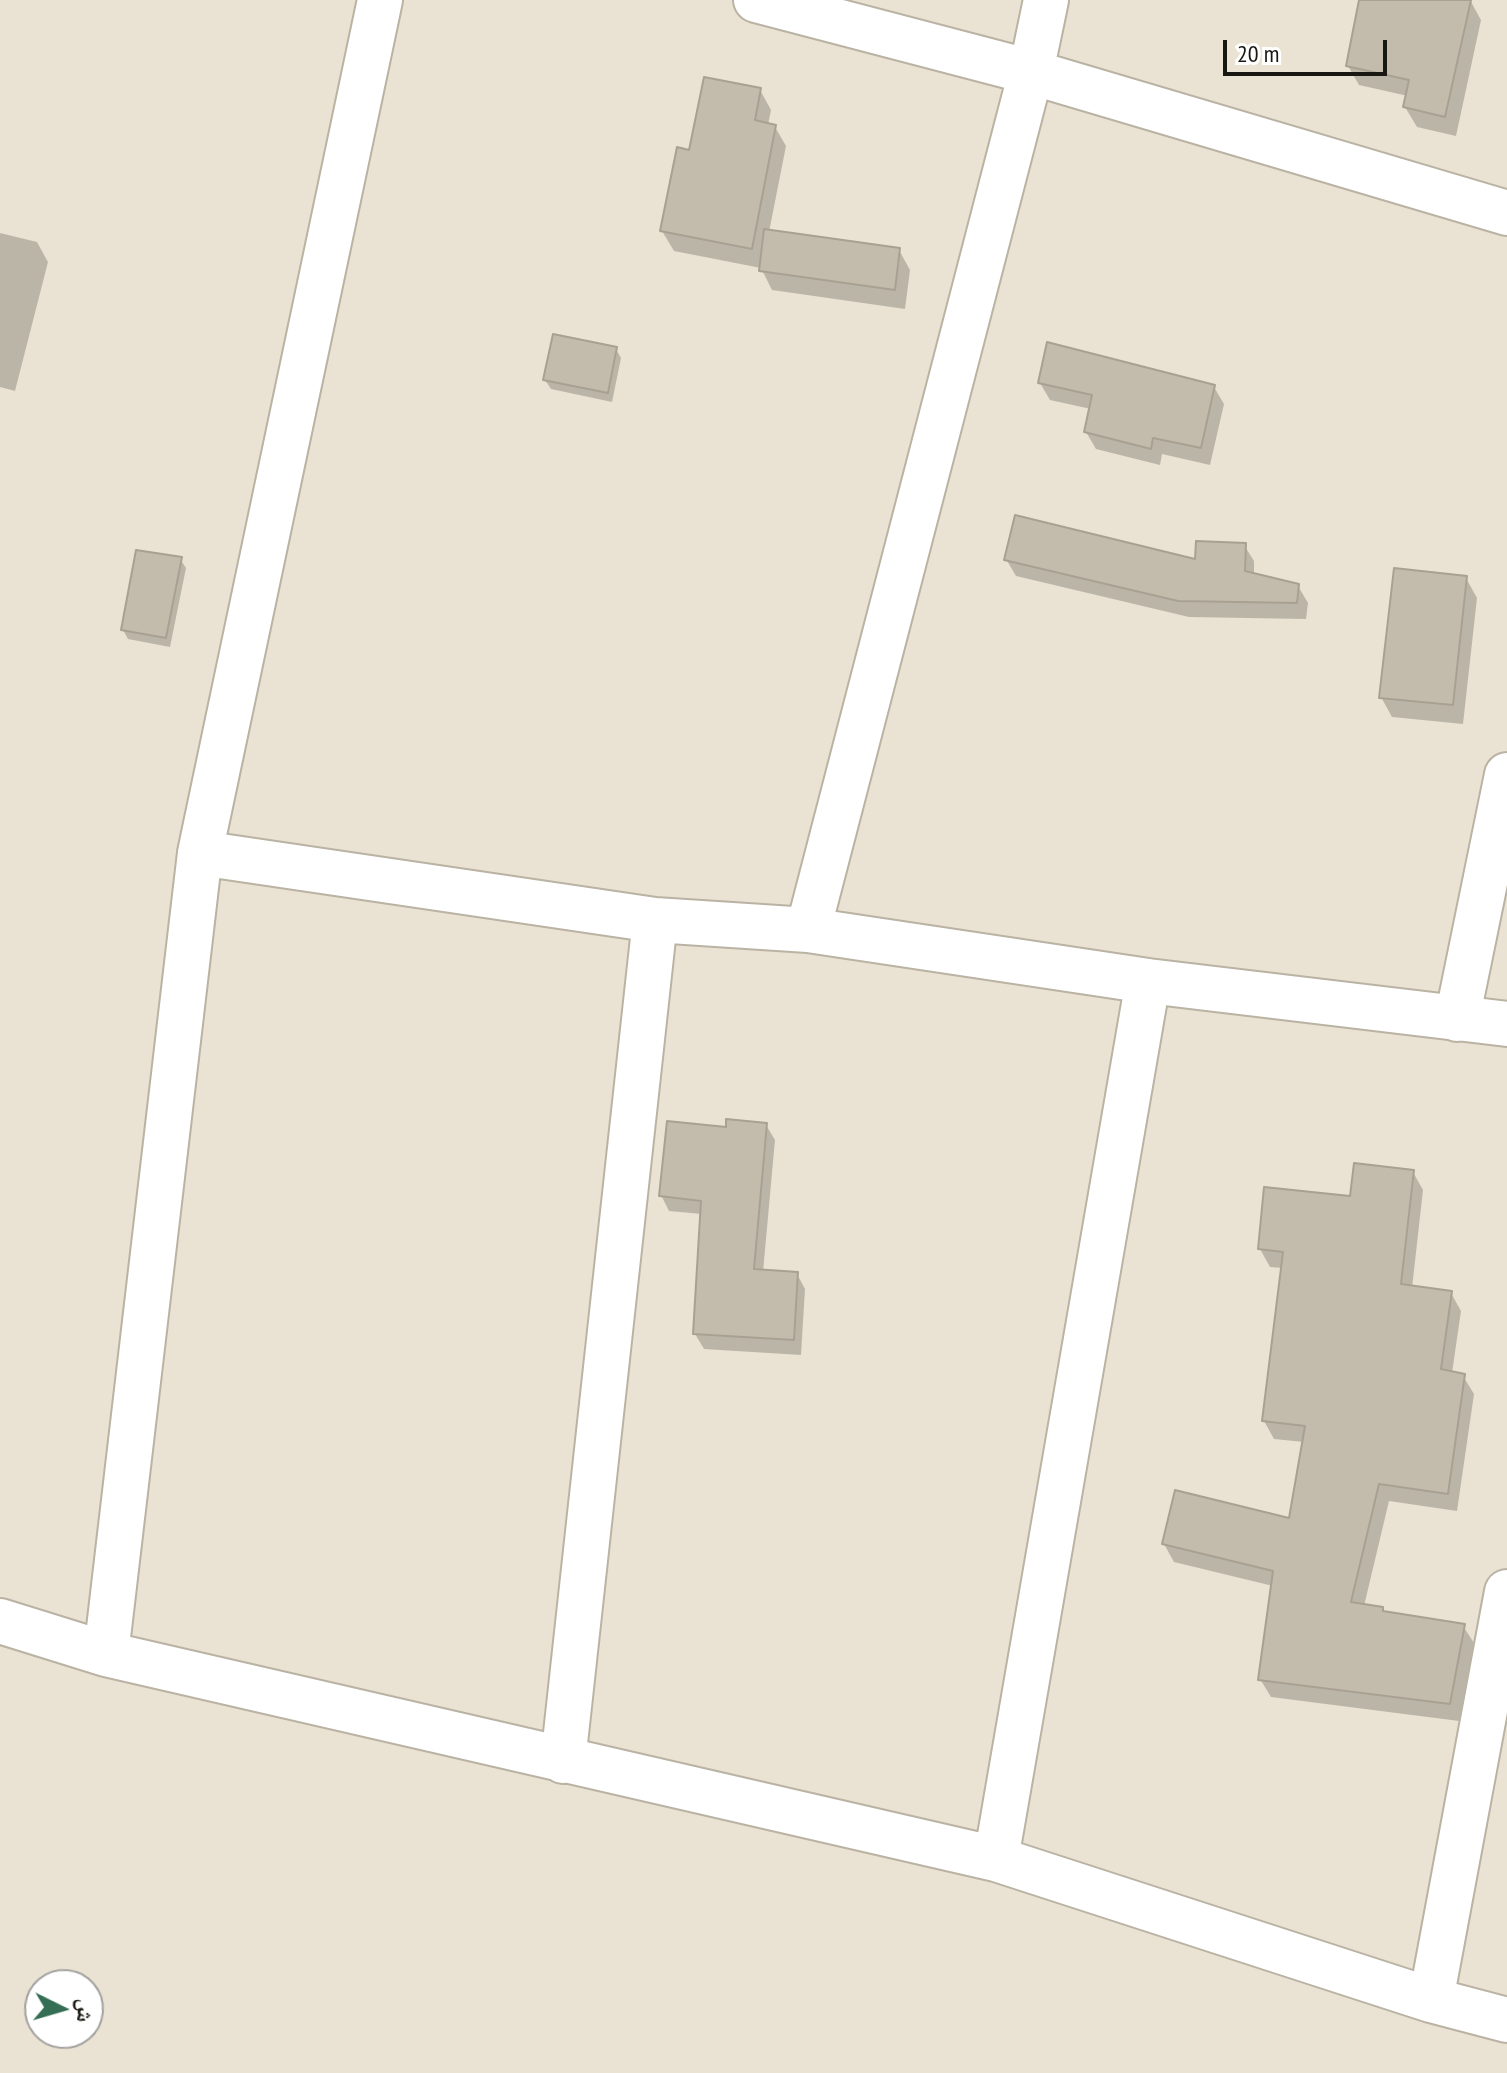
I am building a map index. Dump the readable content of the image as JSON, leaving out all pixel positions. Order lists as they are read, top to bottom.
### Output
{
  "scale_bar": "20 m",
  "north": "right"
}
